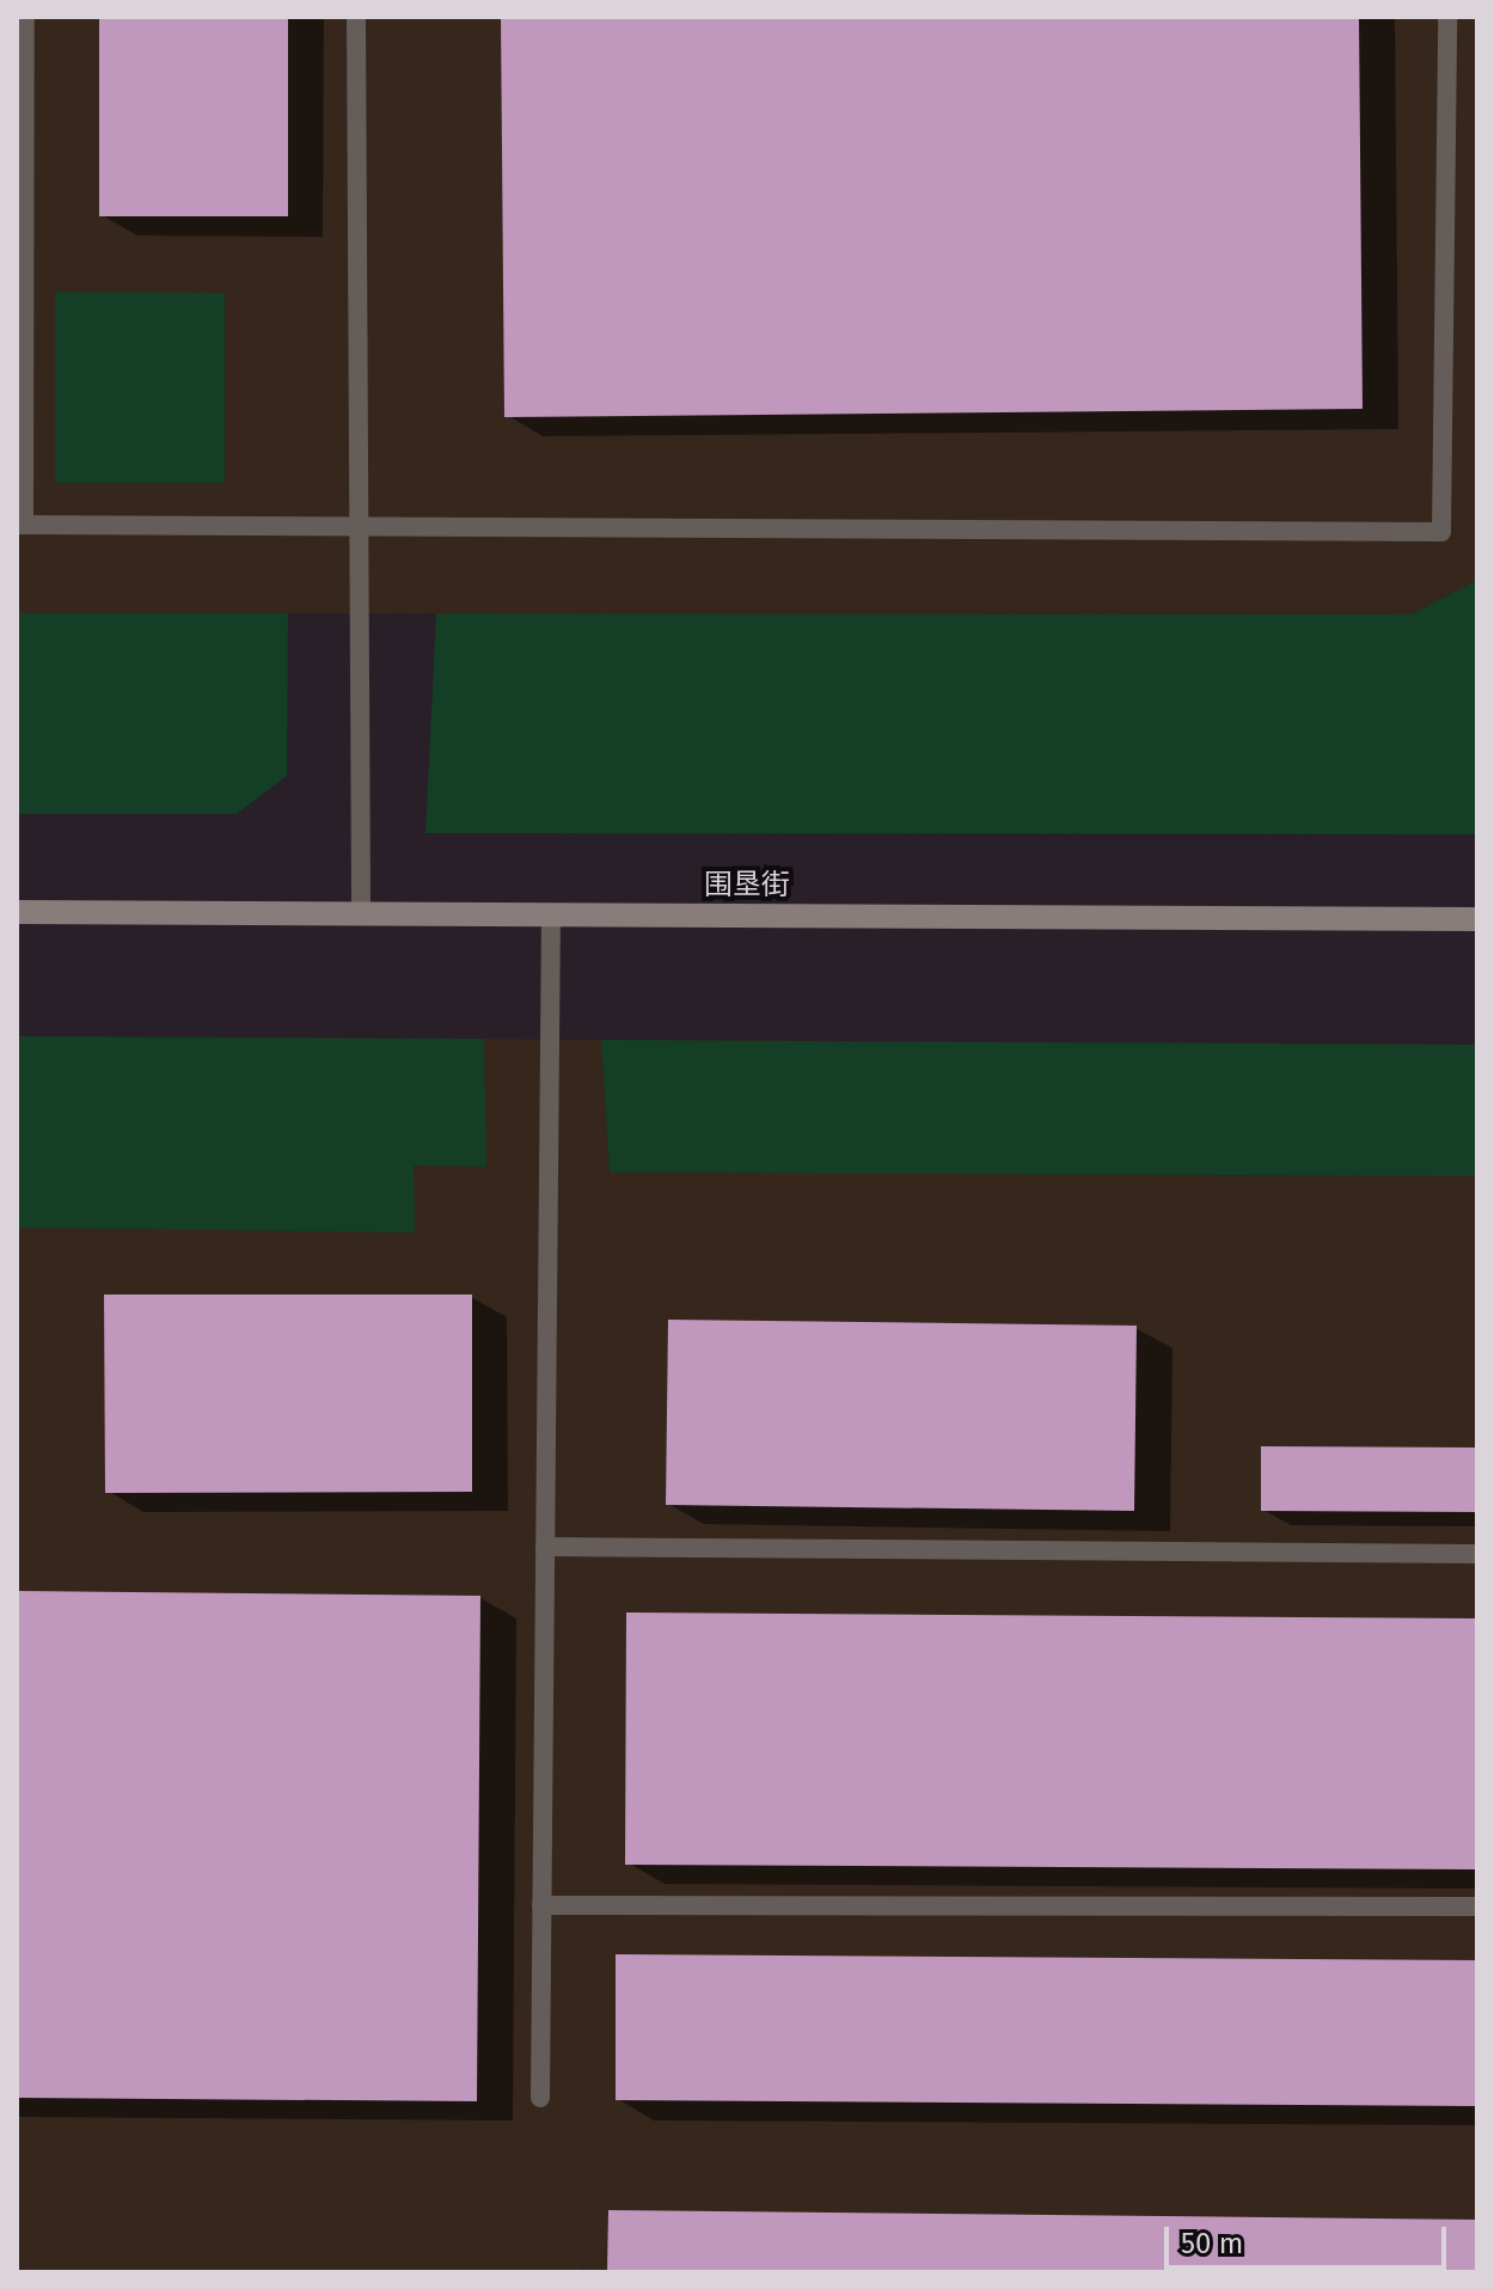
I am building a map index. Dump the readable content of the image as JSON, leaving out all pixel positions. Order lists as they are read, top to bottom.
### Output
{
  "streets": {
    "street": ["围垦街"]
  },
  "scale_bar": "50 m"
}
